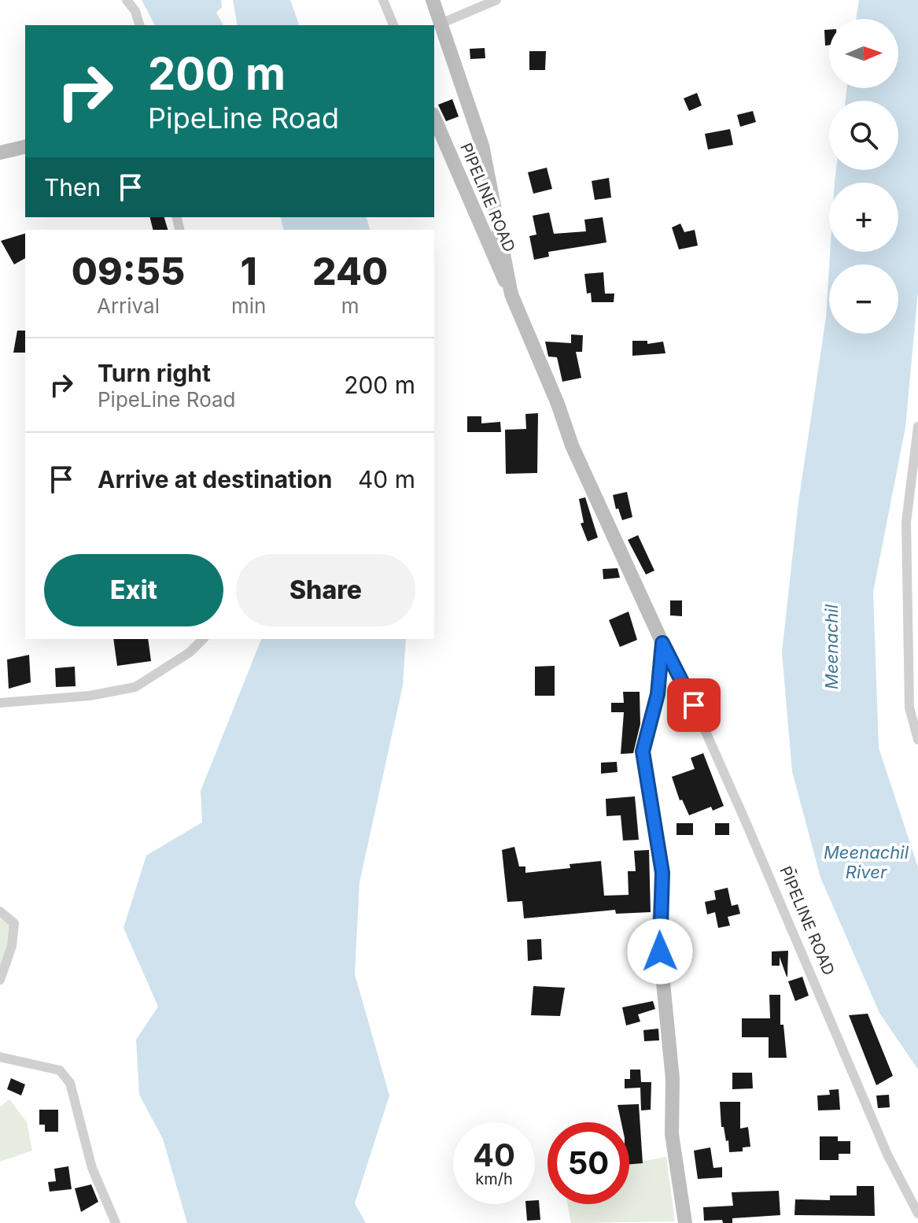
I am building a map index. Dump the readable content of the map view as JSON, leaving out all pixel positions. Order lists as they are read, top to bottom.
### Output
{
  "streets": {
    "main road": ["PIPELINE ROAD"]
  },
  "water": ["Meenachil", "Meenachil River"],
  "north": "right",
  "page": {
    "map_buttons": ["+", "−"],
    "turn": ["200 m", "PipeLine Road"],
    "then": "Then",
    "eta": [
      "09:55",
      "Arrival",
      "1",
      "min",
      "240",
      "m"
    ],
    "list": [
      {
        "name": "Turn right",
        "note": "PipeLine Road",
        "value": "200 m"
      },
      {
        "name": "Arrive at destination",
        "value": "40 m"
      }
    ],
    "buttons": ["Exit", "Share"],
    "speed": "40 km/h",
    "limit": "50"
  }
}
